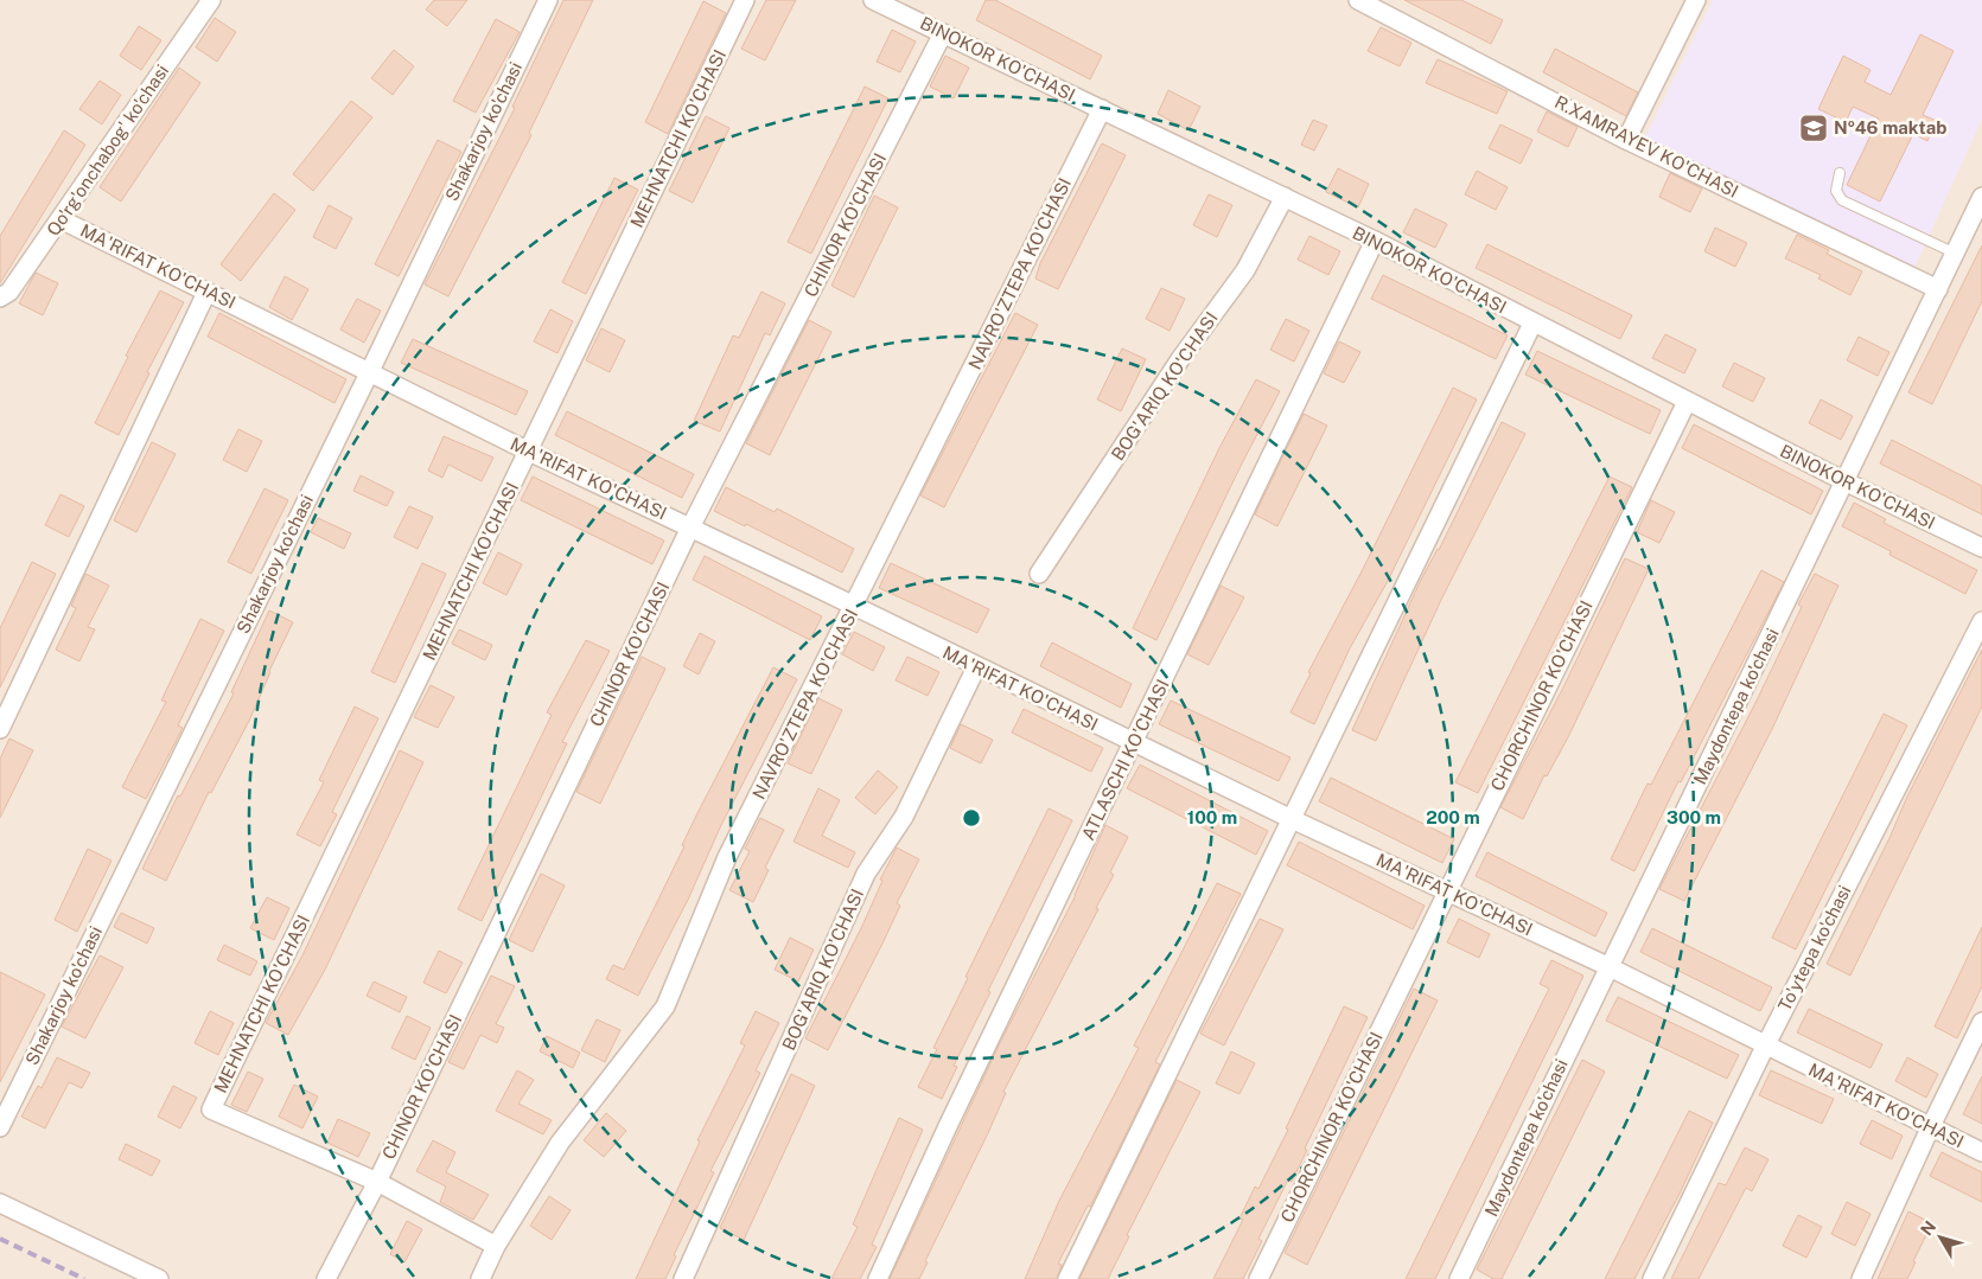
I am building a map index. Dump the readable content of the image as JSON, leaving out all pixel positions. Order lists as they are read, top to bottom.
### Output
{
  "streets": {
    "street": [
      "BINOKOR KO'CHASI",
      "Shakarjoy ko'chasi",
      "MEHNATCHI KO'CHASI",
      "R.XAMRAYEV KO'CHASI",
      "Qo'rg'onchabog' ko'chasi",
      "CHINOR KO'CHASI",
      "MA'RIFAT KO'CHASI",
      "NAVRO'ZTEPA KO'CHASI",
      "BOG'ARIQ KO'CHASI",
      "CHORCHINOR KO'CHASI",
      "Maydontepa ko'chasi",
      "ATLASCHI KO'CHASI",
      "To'ytepa ko'chasi"
    ]
  },
  "crossings": [
    ["BINOKOR KO'CHASI", "CHINOR KO'CHASI"],
    ["BINOKOR KO'CHASI", "NAVRO'ZTEPA KO'CHASI"],
    ["BINOKOR KO'CHASI", "BOG'ARIQ KO'CHASI"],
    ["BINOKOR KO'CHASI", "CHORCHINOR KO'CHASI"],
    ["BINOKOR KO'CHASI", "Maydontepa ko'chasi"],
    ["BINOKOR KO'CHASI", "ATLASCHI KO'CHASI"],
    ["Shakarjoy ko'chasi", "MA'RIFAT KO'CHASI"],
    ["MEHNATCHI KO'CHASI", "CHINOR KO'CHASI"],
    ["MEHNATCHI KO'CHASI", "MA'RIFAT KO'CHASI"],
    ["R.XAMRAYEV KO'CHASI", "Maydontepa ko'chasi"],
    ["Qo'rg'onchabog' ko'chasi", "MA'RIFAT KO'CHASI"],
    ["CHINOR KO'CHASI", "MA'RIFAT KO'CHASI"],
    ["MA'RIFAT KO'CHASI", "NAVRO'ZTEPA KO'CHASI"],
    ["MA'RIFAT KO'CHASI", "BOG'ARIQ KO'CHASI"],
    ["MA'RIFAT KO'CHASI", "CHORCHINOR KO'CHASI"],
    ["MA'RIFAT KO'CHASI", "Maydontepa ko'chasi"],
    ["MA'RIFAT KO'CHASI", "ATLASCHI KO'CHASI"],
    ["MA'RIFAT KO'CHASI", "To'ytepa ko'chasi"]
  ],
  "places": {
    "school or university": ["№46 maktab"]
  },
  "north": "top left",
  "rings": ["100 m", "200 m", "300 m"]
}
